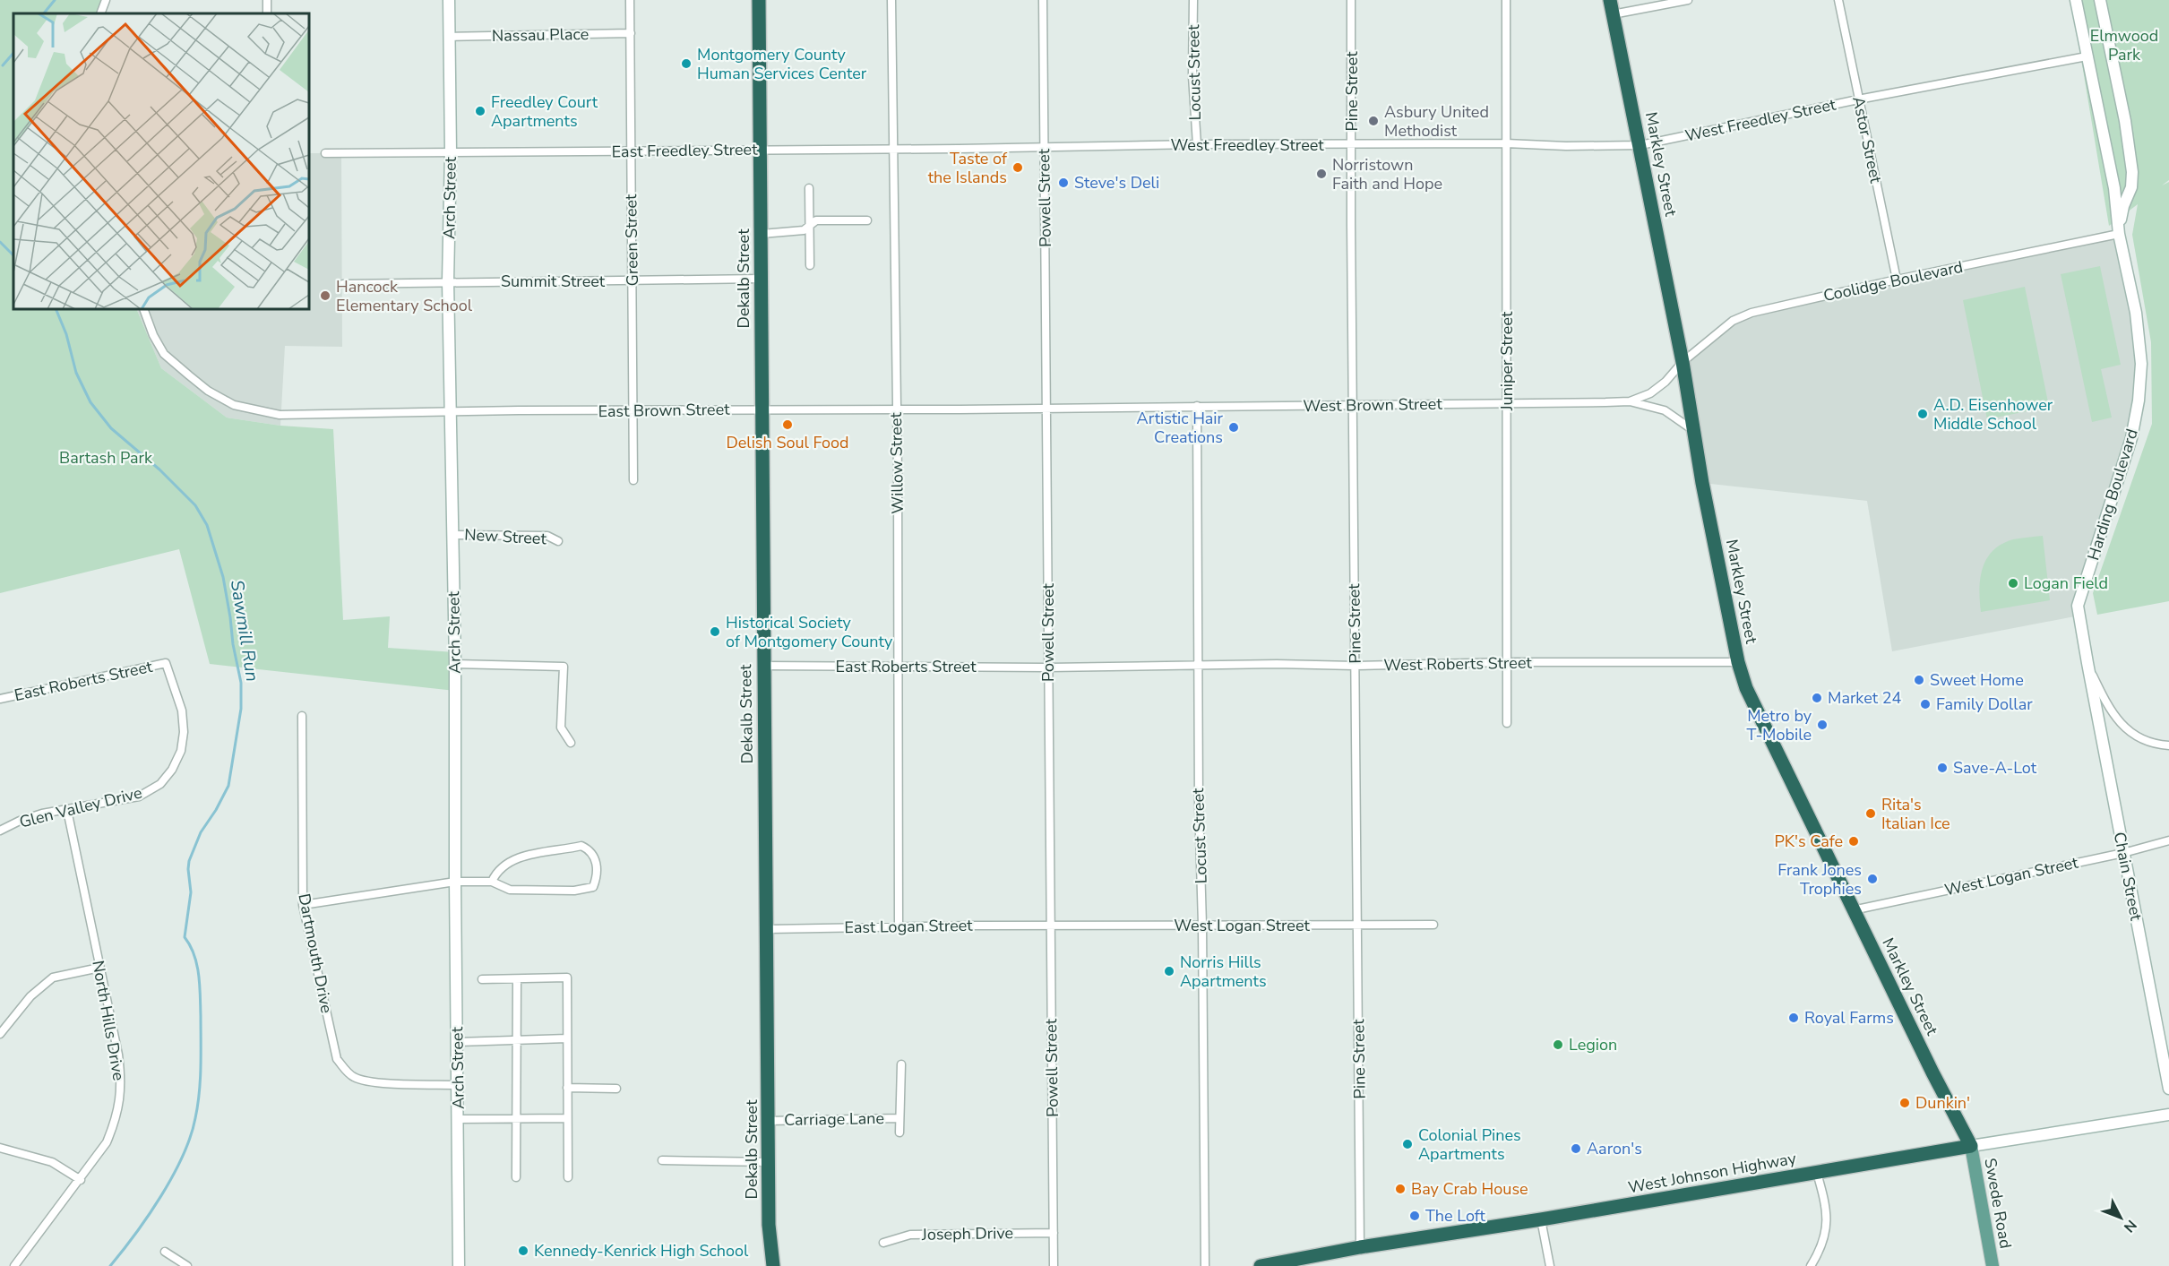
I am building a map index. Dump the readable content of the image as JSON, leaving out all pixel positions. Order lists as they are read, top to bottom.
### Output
{
  "streets": {
    "highway": ["Markley Street", "Dekalb Street", "West Johnson Highway"],
    "main road": ["Swede Road"],
    "street": [
      "Nassau Place",
      "Locust Street",
      "Pine Street",
      "West Freedley Street",
      "Astor Street",
      "East Freedley Street",
      "Arch Street",
      "Powell Street",
      "Green Street",
      "Summit Street",
      "Coolidge Boulevard",
      "Juniper Street",
      "West Brown Street",
      "East Brown Street",
      "Willow Street",
      "Harding Boulevard",
      "New Street",
      "West Roberts Street",
      "East Roberts Street",
      "Glen Valley Drive",
      "West Logan Street",
      "Chain Street",
      "East Logan Street",
      "Dartmouth Drive",
      "North Hills Drive",
      "Carriage Lane",
      "Joseph Drive"
    ]
  },
  "crossings": [
    ["Nassau Place", "Arch Street"],
    ["Nassau Place", "Green Street"],
    ["Locust Street", "West Freedley Street"],
    ["Locust Street", "West Brown Street"],
    ["Locust Street", "West Roberts Street"],
    ["Locust Street", "West Logan Street"],
    ["Pine Street", "West Freedley Street"],
    ["Pine Street", "West Brown Street"],
    ["Pine Street", "West Roberts Street"],
    ["Pine Street", "West Logan Street"],
    ["Pine Street", "West Johnson Highway"],
    ["West Freedley Street", "Astor Street"],
    ["West Freedley Street", "East Freedley Street"],
    ["West Freedley Street", "Markley Street"],
    ["West Freedley Street", "Powell Street"],
    ["West Freedley Street", "Juniper Street"],
    ["West Freedley Street", "Harding Boulevard"],
    ["Astor Street", "Coolidge Boulevard"],
    ["East Freedley Street", "Arch Street"],
    ["East Freedley Street", "Powell Street"],
    ["East Freedley Street", "Green Street"],
    ["East Freedley Street", "Dekalb Street"],
    ["East Freedley Street", "Willow Street"],
    ["Markley Street", "Coolidge Boulevard"],
    ["Markley Street", "West Brown Street"],
    ["Markley Street", "West Roberts Street"],
    ["Markley Street", "West Logan Street"],
    ["Markley Street", "West Johnson Highway"],
    ["Markley Street", "Swede Road"],
    ["Arch Street", "Summit Street"],
    ["Arch Street", "East Brown Street"],
    ["Arch Street", "New Street"],
    ["Arch Street", "Dartmouth Drive"],
    ["Powell Street", "West Brown Street"],
    ["Powell Street", "East Brown Street"],
    ["Powell Street", "West Roberts Street"],
    ["Powell Street", "East Roberts Street"],
    ["Powell Street", "West Logan Street"],
    ["Powell Street", "East Logan Street"],
    ["Powell Street", "Joseph Drive"],
    ["Green Street", "Summit Street"],
    ["Green Street", "East Brown Street"],
    ["Dekalb Street", "Summit Street"],
    ["Dekalb Street", "East Brown Street"],
    ["Dekalb Street", "East Roberts Street"],
    ["Dekalb Street", "East Logan Street"],
    ["Dekalb Street", "Carriage Lane"],
    ["Coolidge Boulevard", "West Brown Street"],
    ["Coolidge Boulevard", "Harding Boulevard"],
    ["Juniper Street", "West Brown Street"],
    ["Juniper Street", "West Roberts Street"],
    ["West Brown Street", "East Brown Street"],
    ["East Brown Street", "Willow Street"],
    ["Willow Street", "East Roberts Street"],
    ["Willow Street", "East Logan Street"],
    ["Harding Boulevard", "Chain Street"],
    ["West Roberts Street", "East Roberts Street"],
    ["East Roberts Street", "Glen Valley Drive"],
    ["Glen Valley Drive", "North Hills Drive"],
    ["West Logan Street", "Chain Street"],
    ["West Logan Street", "East Logan Street"],
    ["West Johnson Highway", "Swede Road"]
  ],
  "water": ["Sawmill Run"],
  "parks": ["Elmwood Park", "Bartash Park"],
  "places": [
    "Montgomery County Human Services Center",
    "Freedley Court Apartments",
    "Asbury United Methodist",
    "Taste of the Islands",
    "Norristown Faith and Hope",
    "Steve's Deli",
    "Hancock Elementary School",
    "A.D. Eisenhower Middle School",
    "Delish Soul Food",
    "Artistic Hair Creations",
    "Logan Field",
    "Historical Society of Montgomery County",
    "Sweet Home",
    "Market 24",
    "Family Dollar",
    "Metro by T-Mobile",
    "Save-A-Lot",
    "Rita's Italian Ice",
    "PK's Cafe",
    "Frank Jones Trophies",
    "Norris Hills Apartments",
    "Royal Farms",
    "Legion",
    "Dunkin'",
    "Colonial Pines Apartments",
    "Aaron's",
    "Bay Crab House",
    "The Loft",
    "Kennedy-Kenrick High School"
  ],
  "north": "bottom right"
}
